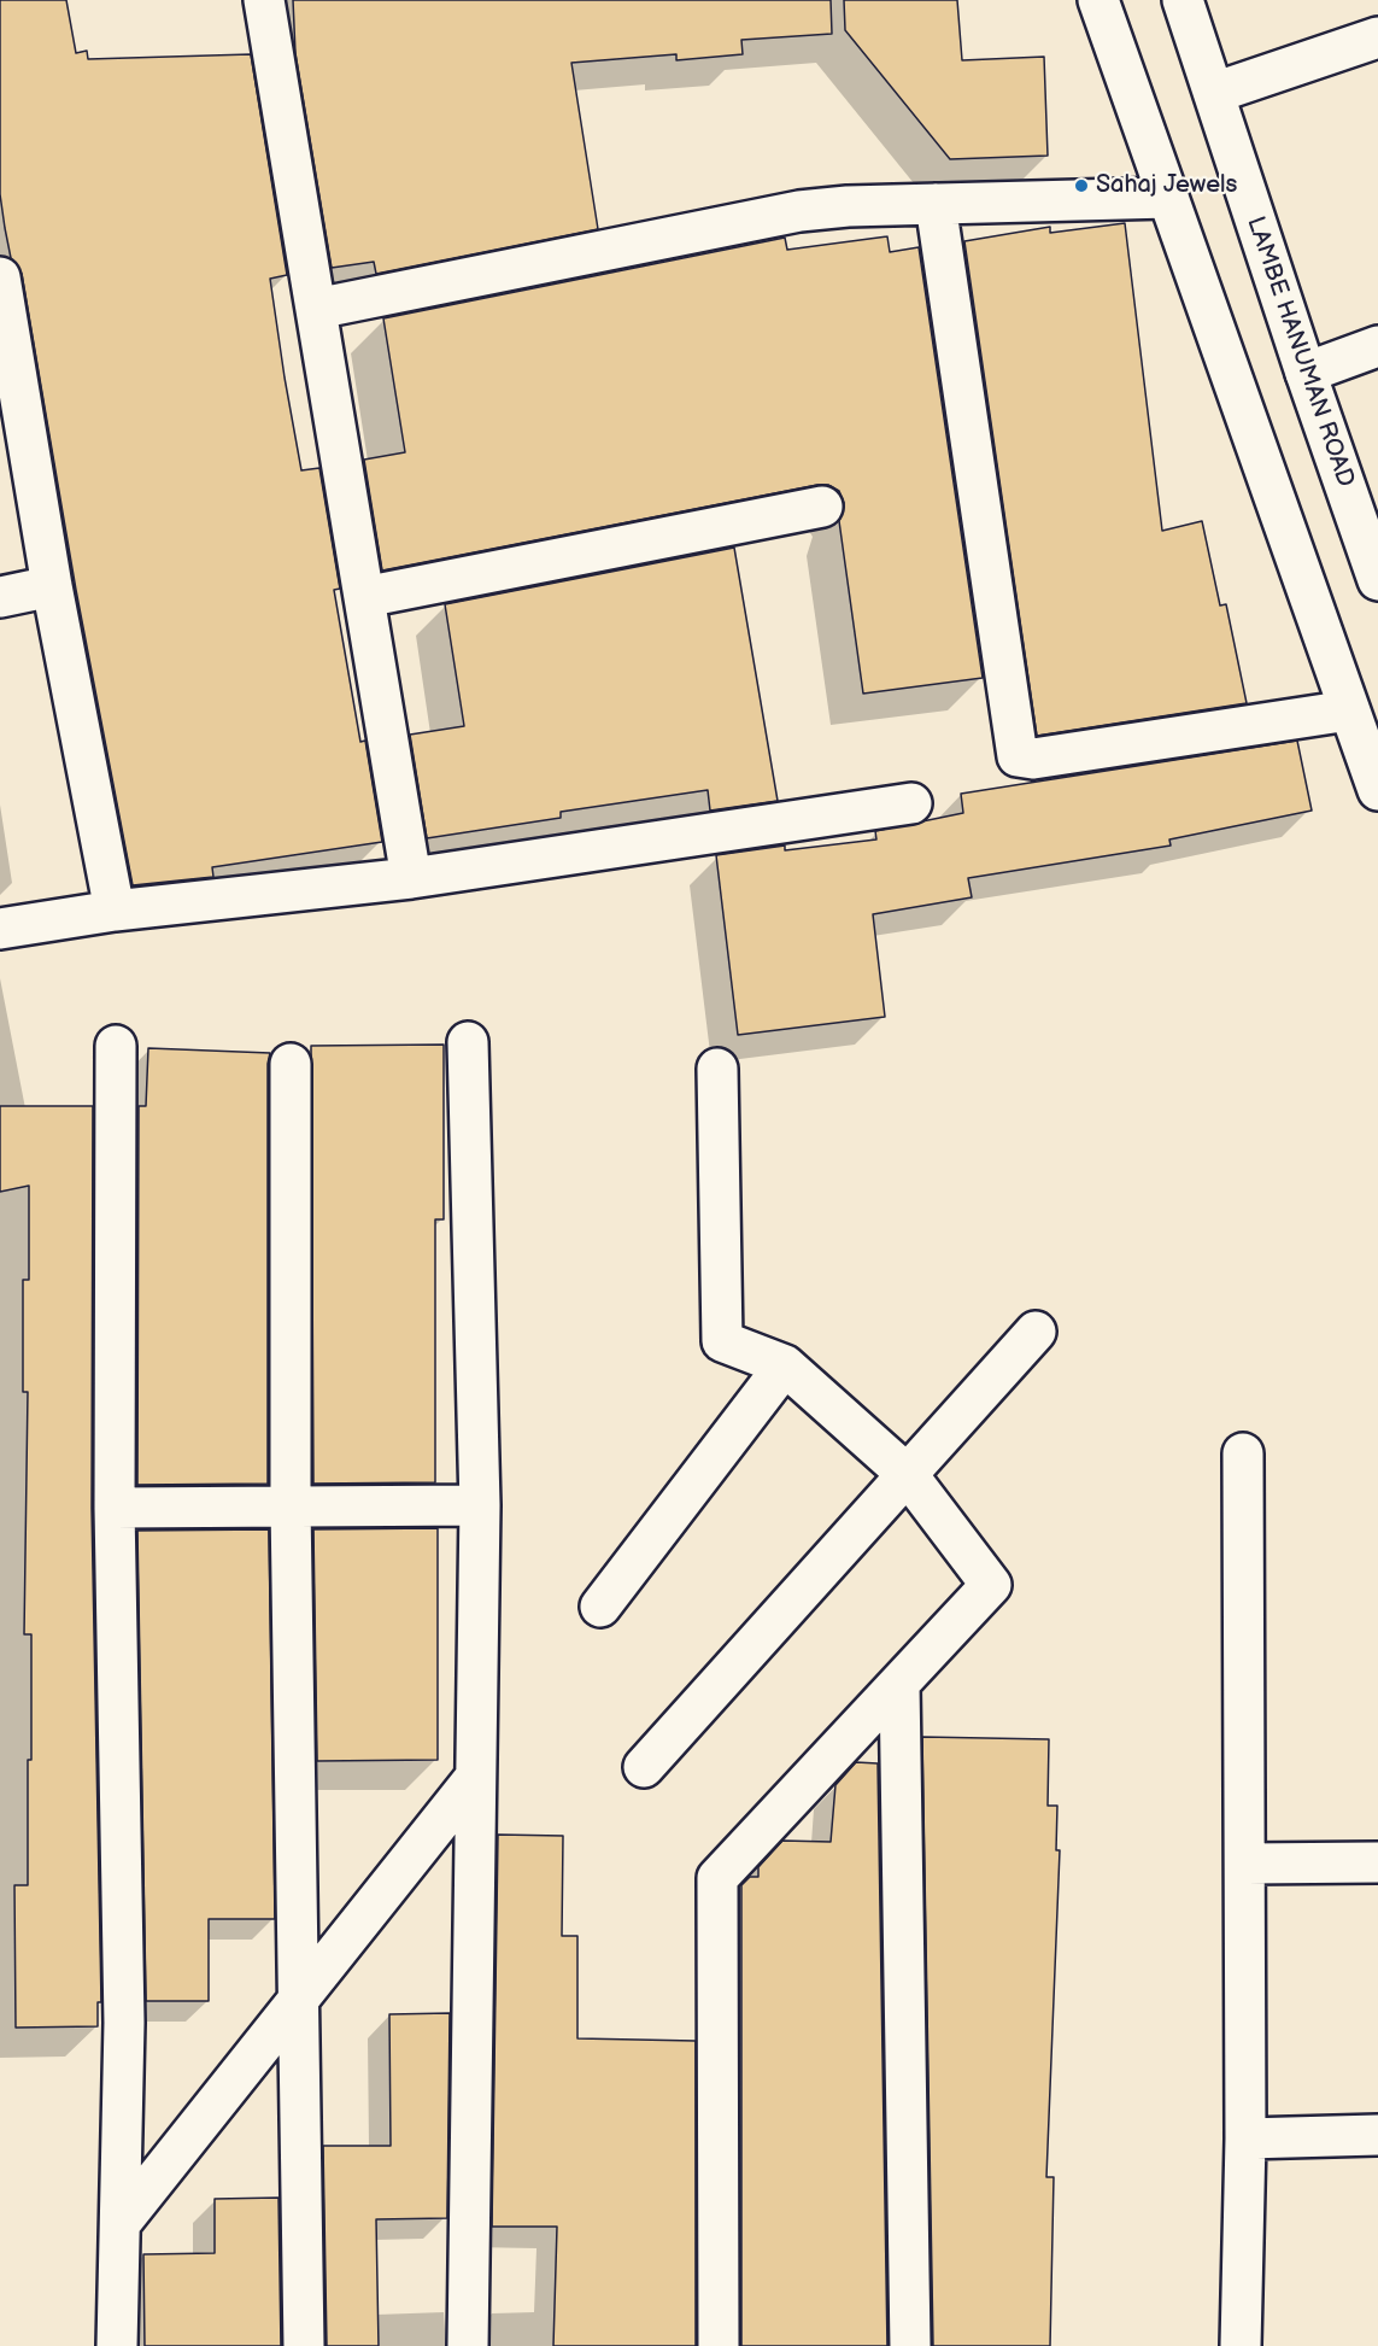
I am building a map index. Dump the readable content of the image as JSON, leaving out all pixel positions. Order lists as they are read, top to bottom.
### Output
{
  "streets": {
    "street": ["LAMBE HANUMAN ROAD"]
  },
  "places": ["Sahaj Jewels"]
}
